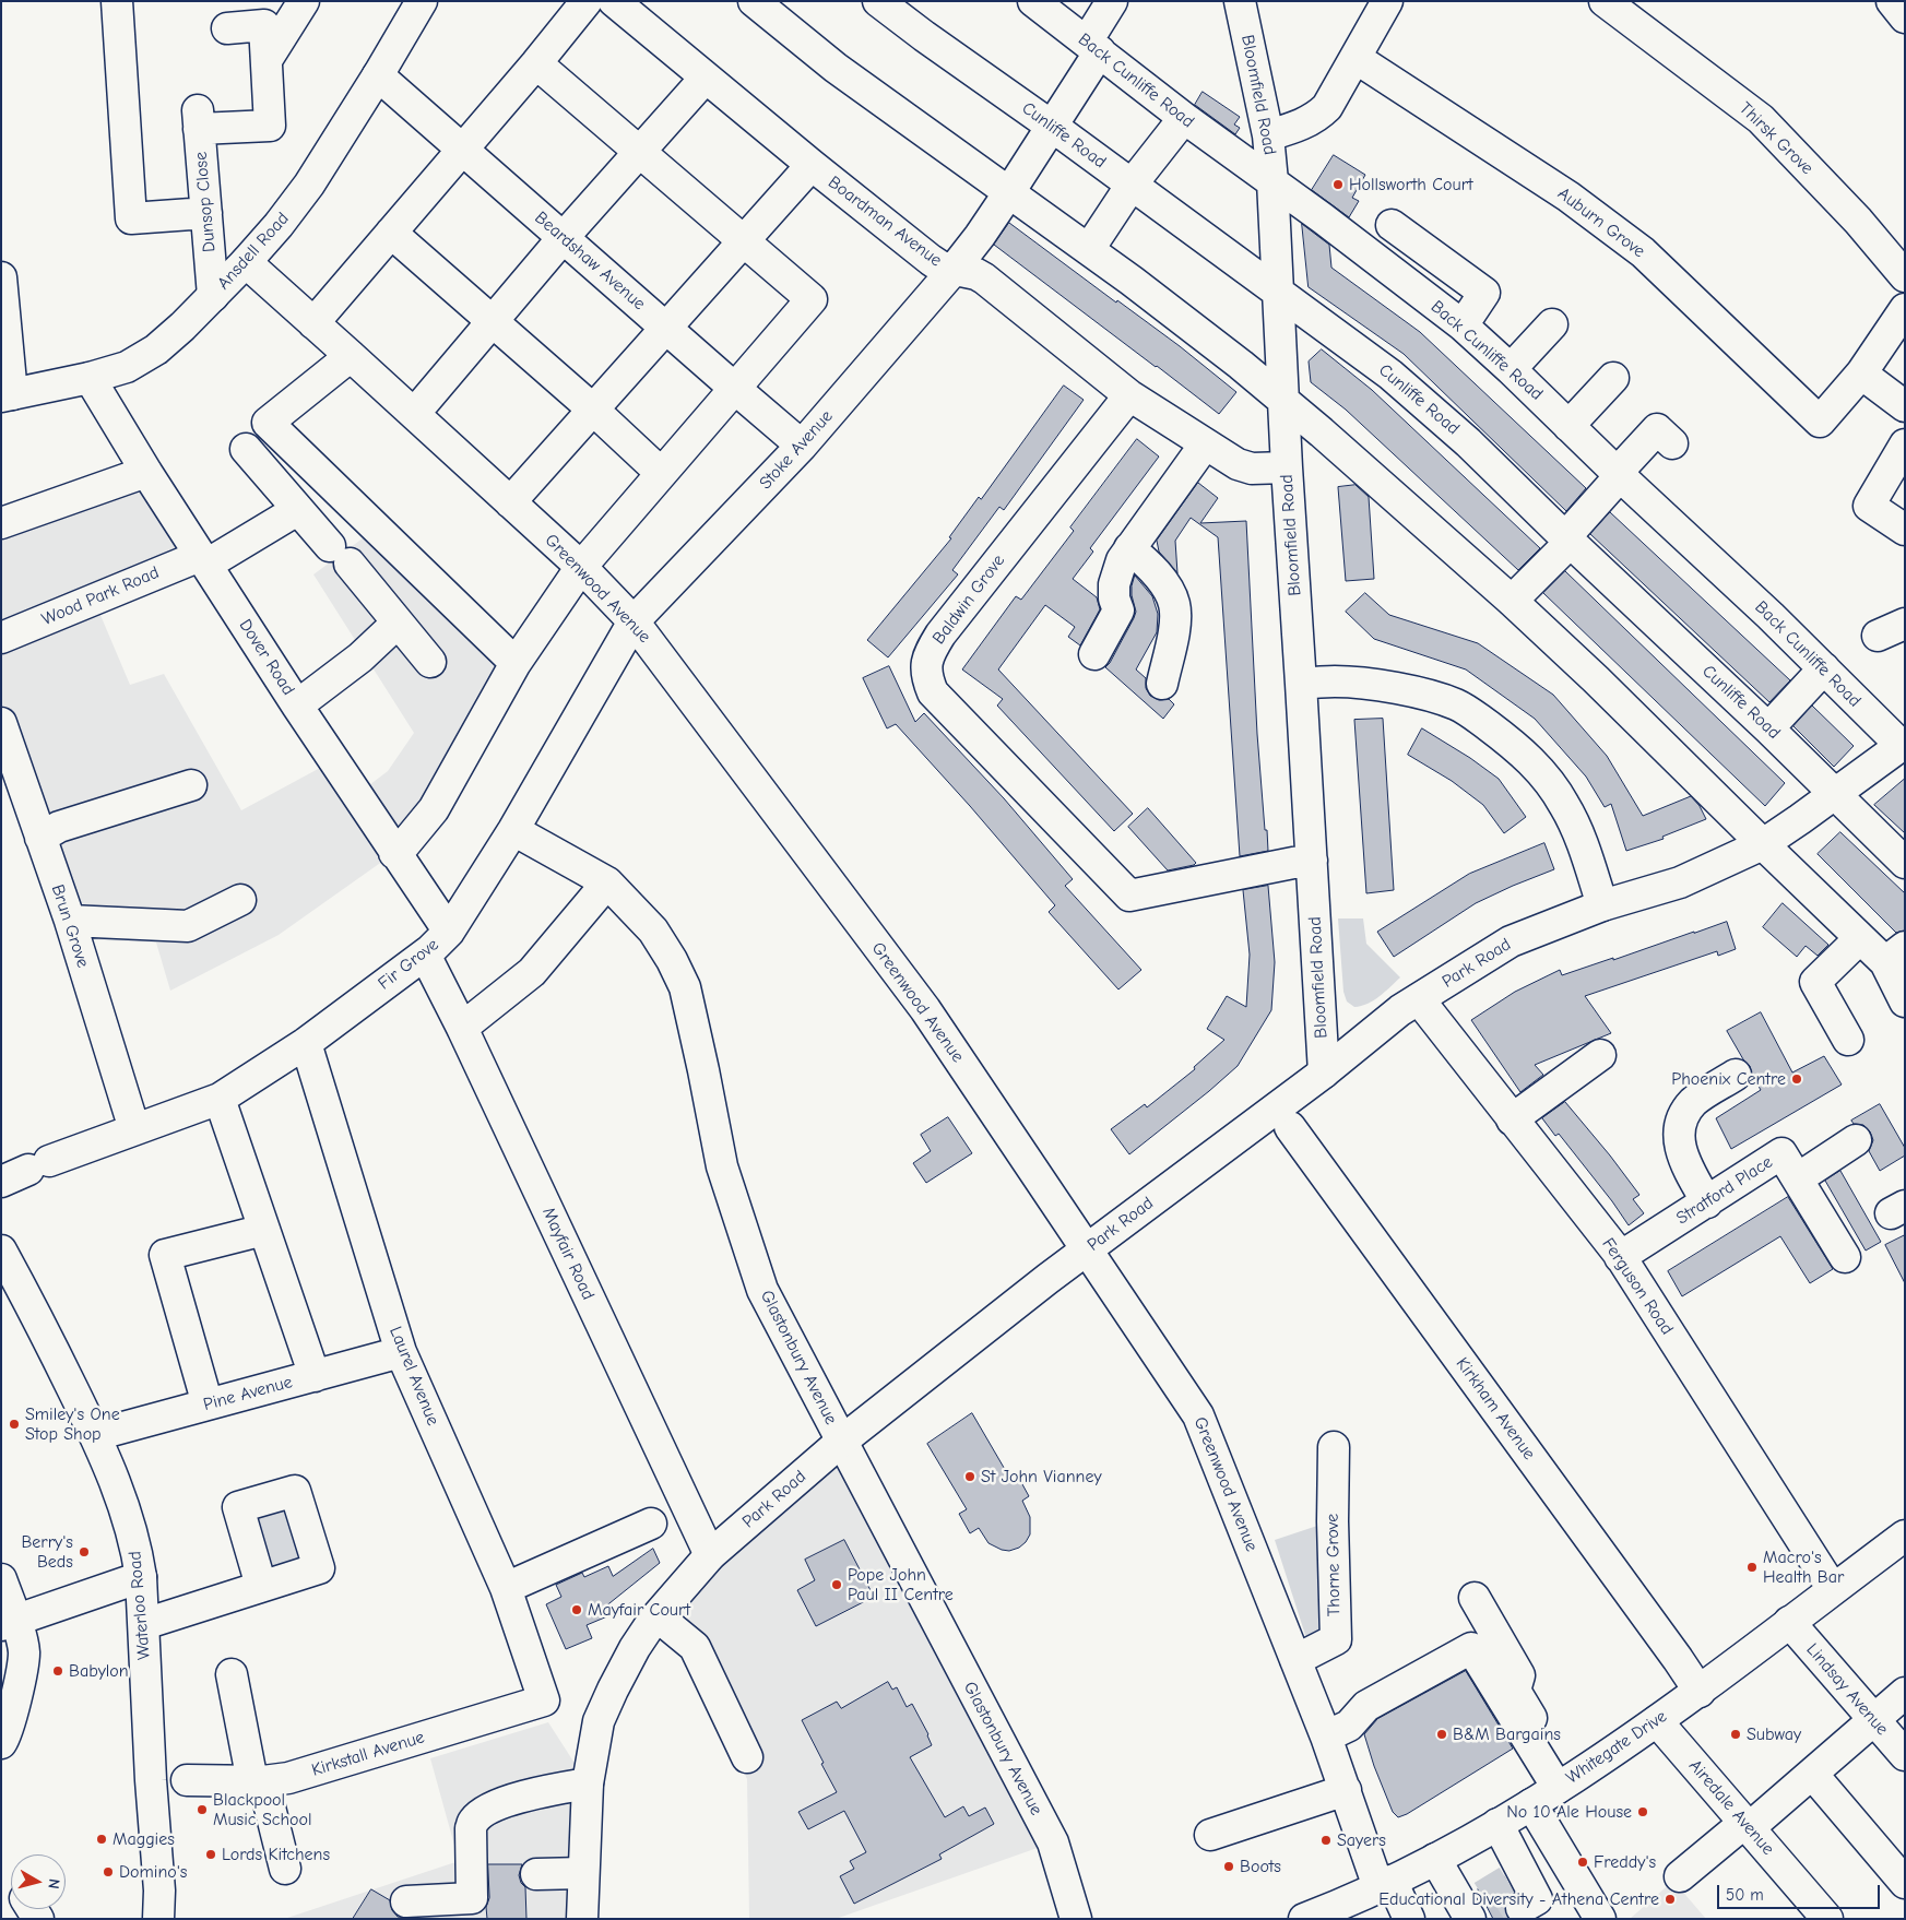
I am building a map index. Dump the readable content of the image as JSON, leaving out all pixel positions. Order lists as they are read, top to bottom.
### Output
{
  "streets": {
    "main road": [
      "Back Cunliffe Road",
      "Bloomfield Road",
      "Cunliffe Road",
      "Thirsk Grove",
      "Dunsop Close",
      "Boardman Avenue",
      "Auburn Grove",
      "Ansdell Road",
      "Beardshaw Avenue",
      "Stoke Avenue",
      "Greenwood Avenue",
      "Wood Park Road",
      "Baldwin Grove",
      "Dover Road",
      "Brun Grove",
      "Park Road",
      "Fir Grove",
      "Stratford Place",
      "Mayfair Road",
      "Ferguson Road",
      "Glastonbury Avenue",
      "Laurel Avenue",
      "Pine Avenue",
      "Kirkham Avenue",
      "Thorne Grove",
      "Waterloo Road",
      "Lindsay Avenue",
      "Whitegate Drive",
      "Kirkstall Avenue",
      "Airedale Avenue"
    ]
  },
  "crossings": [
    ["Back Cunliffe Road", "Bloomfield Road"],
    ["Back Cunliffe Road", "Stoke Avenue"],
    ["Back Cunliffe Road", "Park Road"],
    ["Bloomfield Road", "Cunliffe Road"],
    ["Bloomfield Road", "Boardman Avenue"],
    ["Bloomfield Road", "Baldwin Grove"],
    ["Bloomfield Road", "Park Road"],
    ["Cunliffe Road", "Stoke Avenue"],
    ["Cunliffe Road", "Park Road"],
    ["Dunsop Close", "Ansdell Road"],
    ["Boardman Avenue", "Stoke Avenue"],
    ["Boardman Avenue", "Baldwin Grove"],
    ["Ansdell Road", "Beardshaw Avenue"],
    ["Ansdell Road", "Greenwood Avenue"],
    ["Ansdell Road", "Dover Road"],
    ["Beardshaw Avenue", "Stoke Avenue"],
    ["Stoke Avenue", "Greenwood Avenue"],
    ["Stoke Avenue", "Fir Grove"],
    ["Greenwood Avenue", "Park Road"],
    ["Greenwood Avenue", "Fir Grove"],
    ["Greenwood Avenue", "Thorne Grove"],
    ["Greenwood Avenue", "Whitegate Drive"],
    ["Wood Park Road", "Dover Road"],
    ["Dover Road", "Fir Grove"],
    ["Brun Grove", "Fir Grove"],
    ["Park Road", "Mayfair Road"],
    ["Park Road", "Ferguson Road"],
    ["Park Road", "Glastonbury Avenue"],
    ["Fir Grove", "Mayfair Road"],
    ["Fir Grove", "Glastonbury Avenue"],
    ["Fir Grove", "Laurel Avenue"],
    ["Stratford Place", "Ferguson Road"],
    ["Ferguson Road", "Whitegate Drive"],
    ["Laurel Avenue", "Pine Avenue"],
    ["Laurel Avenue", "Kirkstall Avenue"],
    ["Pine Avenue", "Waterloo Road"],
    ["Kirkham Avenue", "Whitegate Drive"],
    ["Lindsay Avenue", "Whitegate Drive"],
    ["Whitegate Drive", "Airedale Avenue"]
  ],
  "places": [
    "Hollsworth Court",
    "Phoenix Centre",
    "Smiley's One Stop Shop",
    "St John Vianney",
    "Berry's Beds",
    "Macro's Health Bar",
    "Pope John Paul II Centre",
    "Mayfair Court",
    "Babylon",
    "B&M Bargains",
    "Subway",
    "Blackpool Music School",
    "No 10 Ale House",
    "Maggies",
    "Sayers",
    "Lords Kitchens",
    "Freddy's",
    "Boots",
    "Domino's",
    "Educational Diversity - Athena Centre"
  ],
  "scale_bar": "50 m",
  "north": "right"
}
